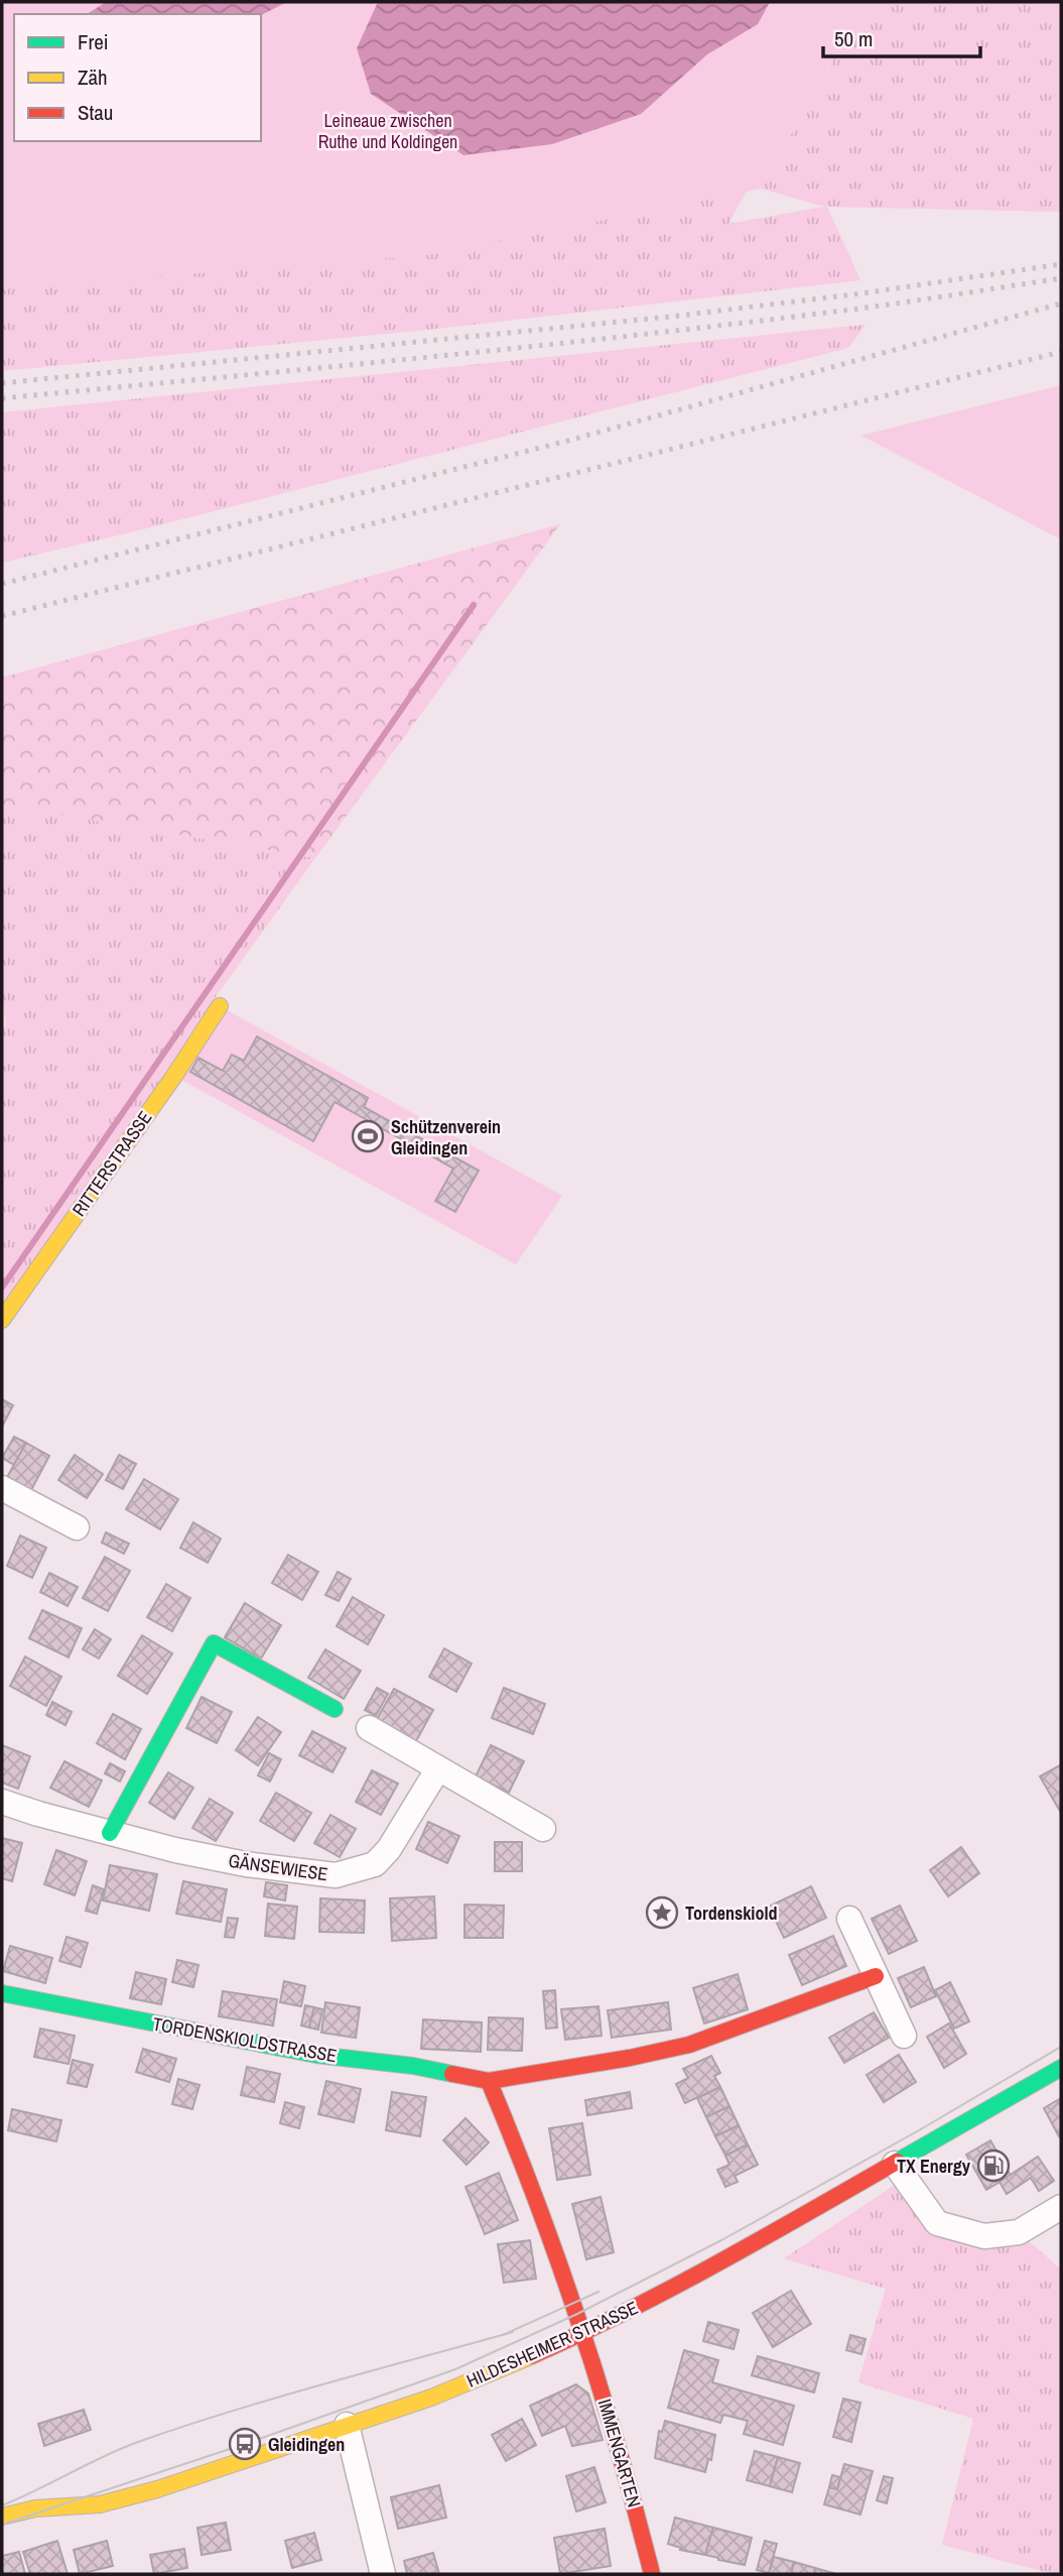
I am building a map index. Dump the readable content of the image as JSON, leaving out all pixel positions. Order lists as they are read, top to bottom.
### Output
{
  "streets": {
    "street": [
      "RITTERSTRASSE",
      "GÄNSEWIESE",
      "TORDENSKIOLDSTRASSE",
      "HILDESHEIMER STRASSE",
      "IMMENGARTEN"
    ]
  },
  "crossings": [
    ["HILDESHEIMER STRASSE", "IMMENGARTEN"]
  ],
  "parks": ["Leineaue zwischen Ruthe und Koldingen"],
  "places": {
    "sports": ["Schützenverein Gleidingen"],
    "place": ["Tordenskiold"],
    "fuel station": ["TX Energy"],
    "bus stop": ["Gleidingen"]
  },
  "legend": ["Frei", "Zäh", "Stau"],
  "scale_bar": "50 m"
}
